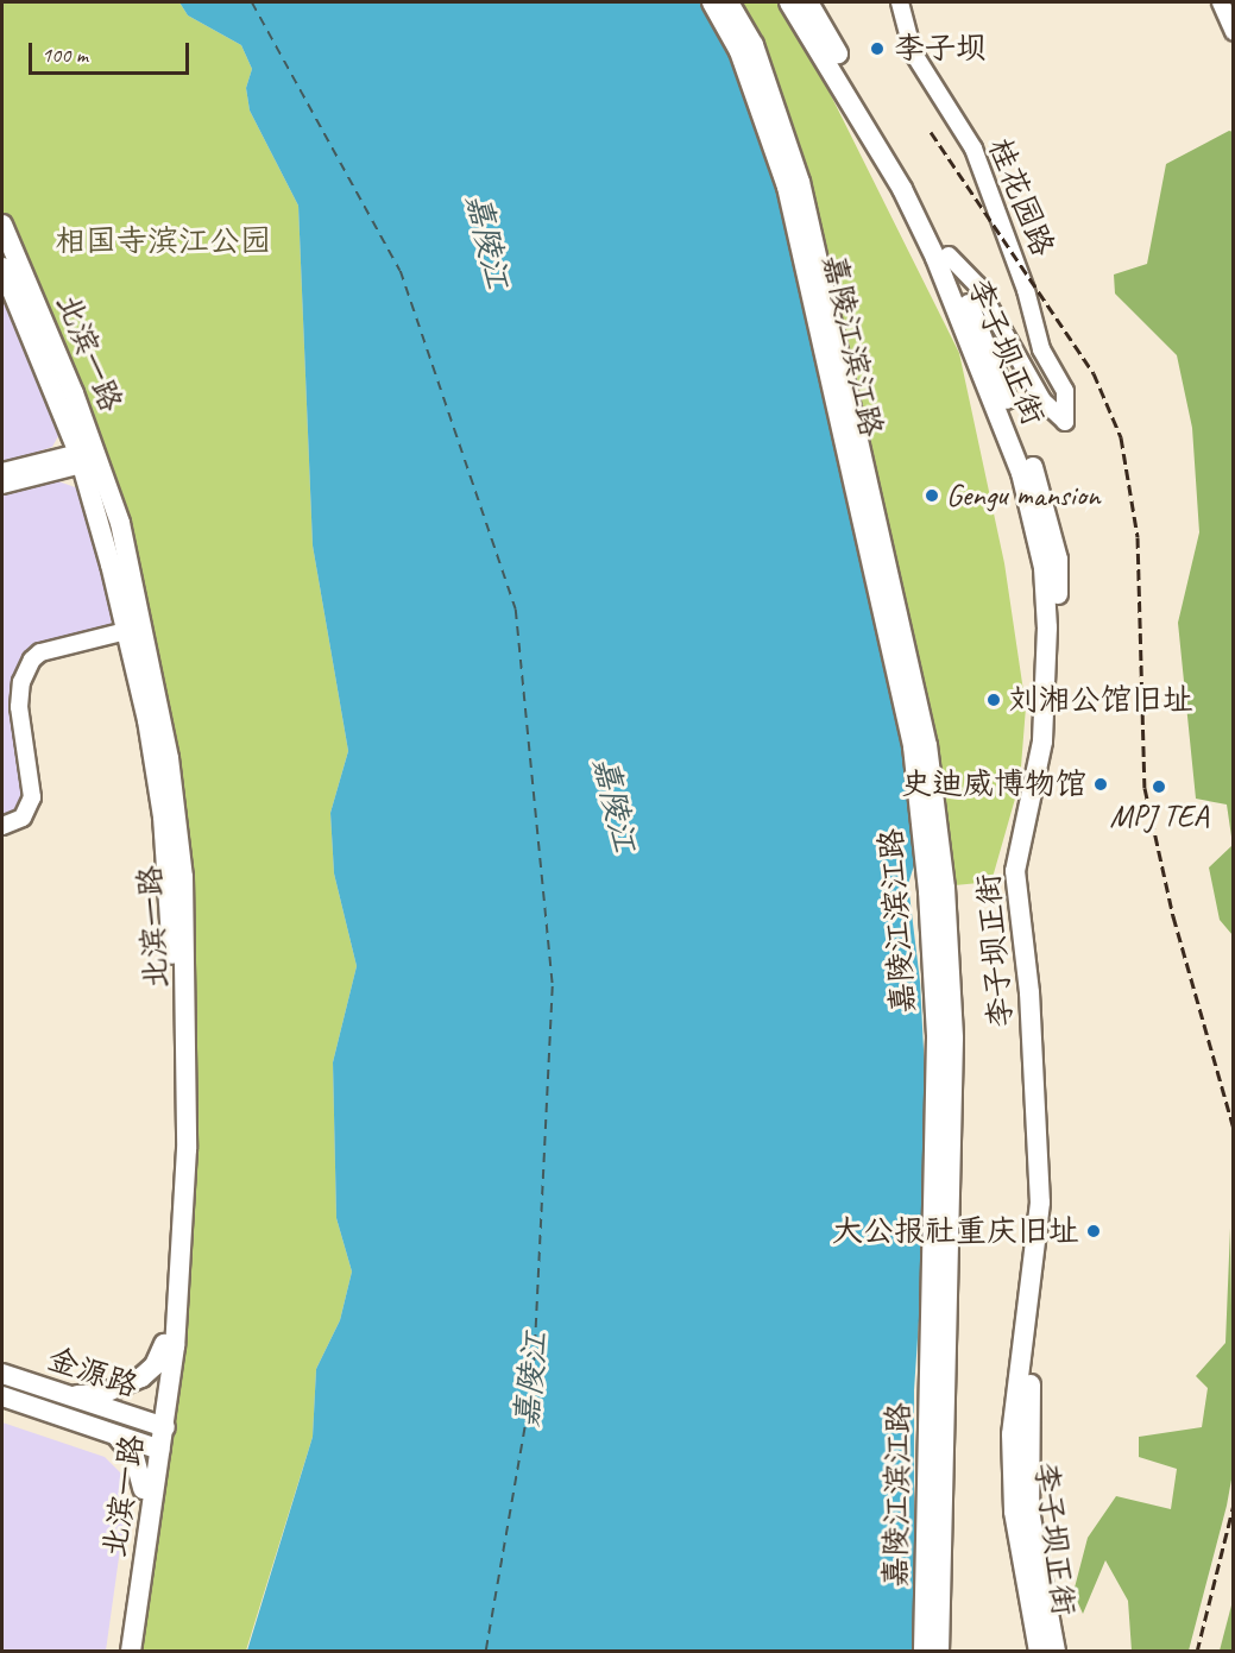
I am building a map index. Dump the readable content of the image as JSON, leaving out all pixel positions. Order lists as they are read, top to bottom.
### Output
{
  "streets": {
    "main road": [
      "嘉陵江滨江路",
      "李子坝正街",
      "北滨一路",
      "金源路"
    ],
    "street": ["桂花园路"]
  },
  "crossings": [
    ["桂花园路", "李子坝正街"],
    ["北滨一路", "金源路"]
  ],
  "water": ["嘉陵江"],
  "parks": ["相国寺滨江公园"],
  "places": [
    "李子坝",
    "Gengu mansion",
    "刘湘公馆旧址",
    "史迪威博物馆",
    "MPJ TEA",
    "大公报社重庆旧址"
  ],
  "scale_bar": "100 m"
}
